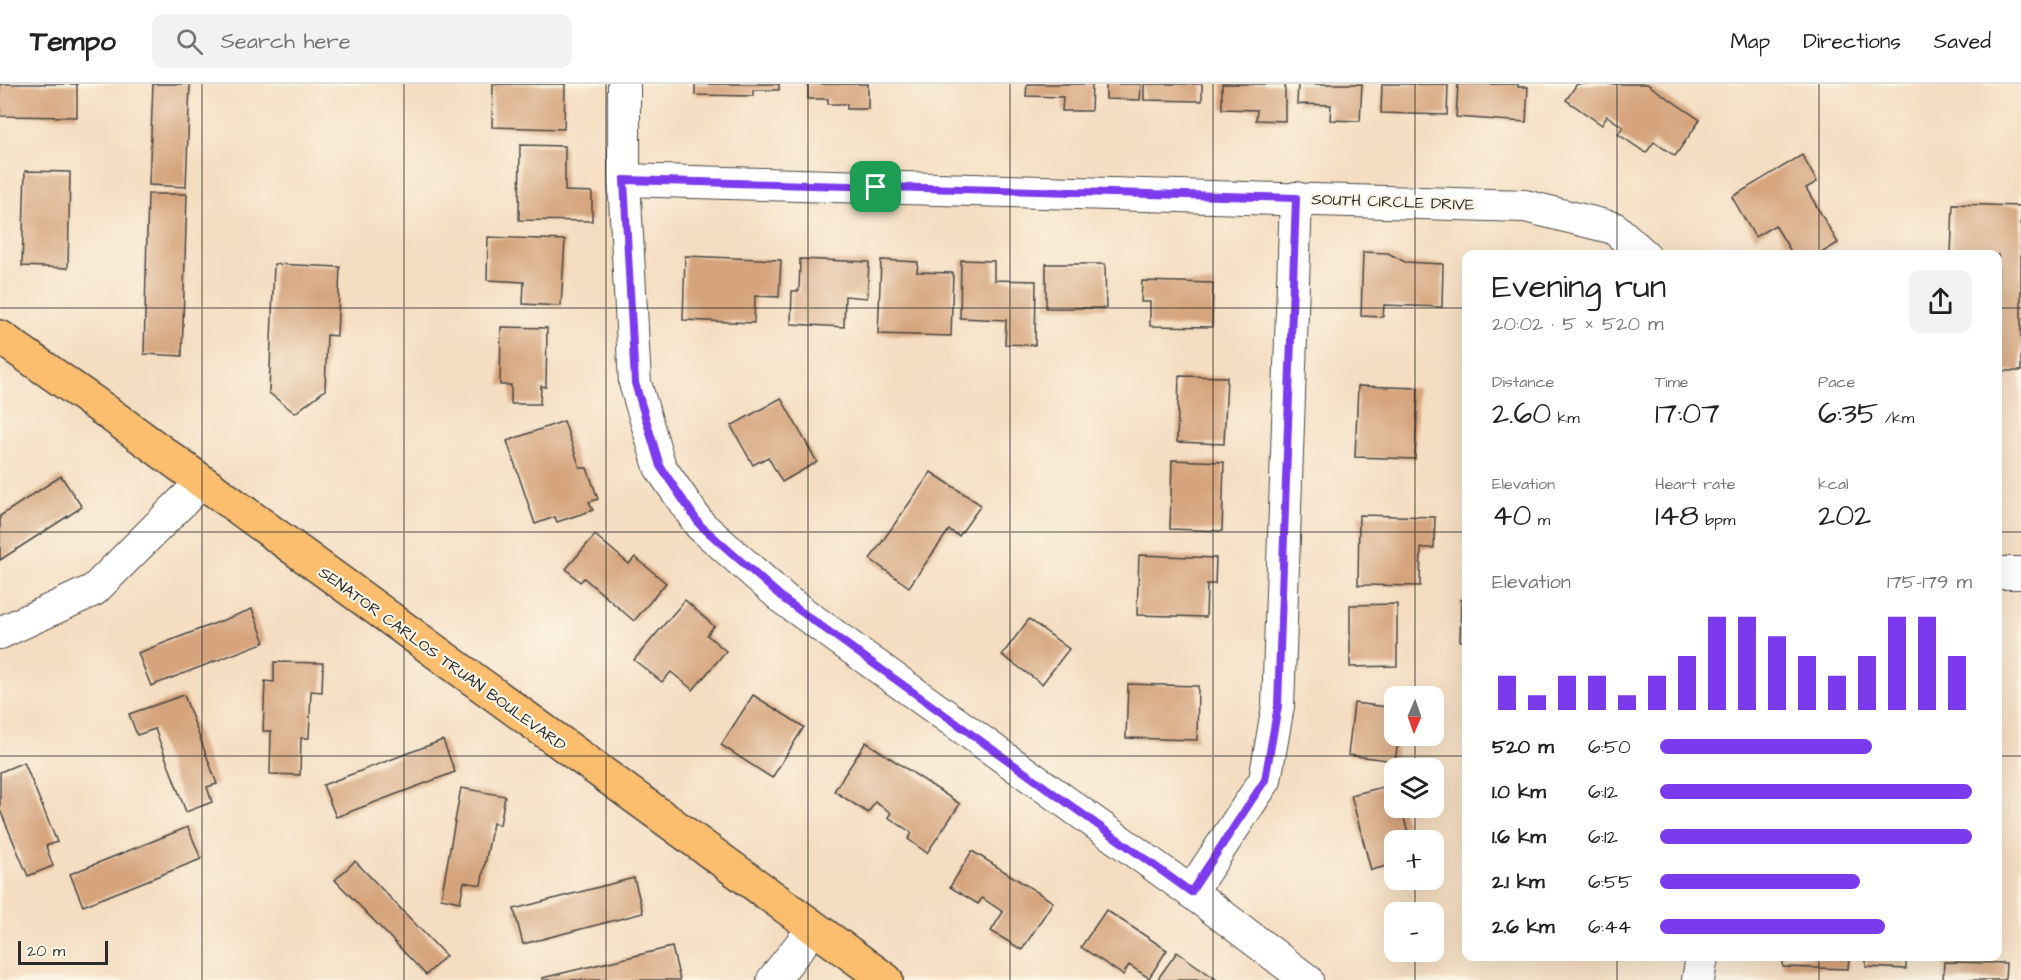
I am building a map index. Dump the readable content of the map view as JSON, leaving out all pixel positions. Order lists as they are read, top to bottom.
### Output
{
  "streets": {
    "main road": ["SENATOR CARLOS TRUAN BOULEVARD"],
    "street": ["SOUTH CIRCLE DRIVE"]
  },
  "scale_bar": "20 m",
  "north": "bottom",
  "page": {
    "header": "Tempo",
    "search": "Search here",
    "nav": ["Map", "Directions", "Saved"],
    "heading": ["Evening run", "20:02 · 5 × 520 m"],
    "stats": [
      ["Distance", "2.60 km"],
      ["Time", "17:07"],
      ["Pace", "6:35 /km"],
      ["Elevation", "40 m"],
      ["Heart rate", "148 bpm"],
      ["kcal", "202"]
    ],
    "chart": ["Elevation", "175–179 m"],
    "map_buttons": ["+", "−"],
    "list": [
      {
        "name": "520 m",
        "note": "6:50"
      },
      {
        "name": "1.0 km",
        "note": "6:12"
      },
      {
        "name": "1.6 km",
        "note": "6:12"
      },
      {
        "name": "2.1 km",
        "note": "6:55"
      },
      {
        "name": "2.6 km",
        "note": "6:44"
      }
    ],
    "scale": "20 m"
  }
}
